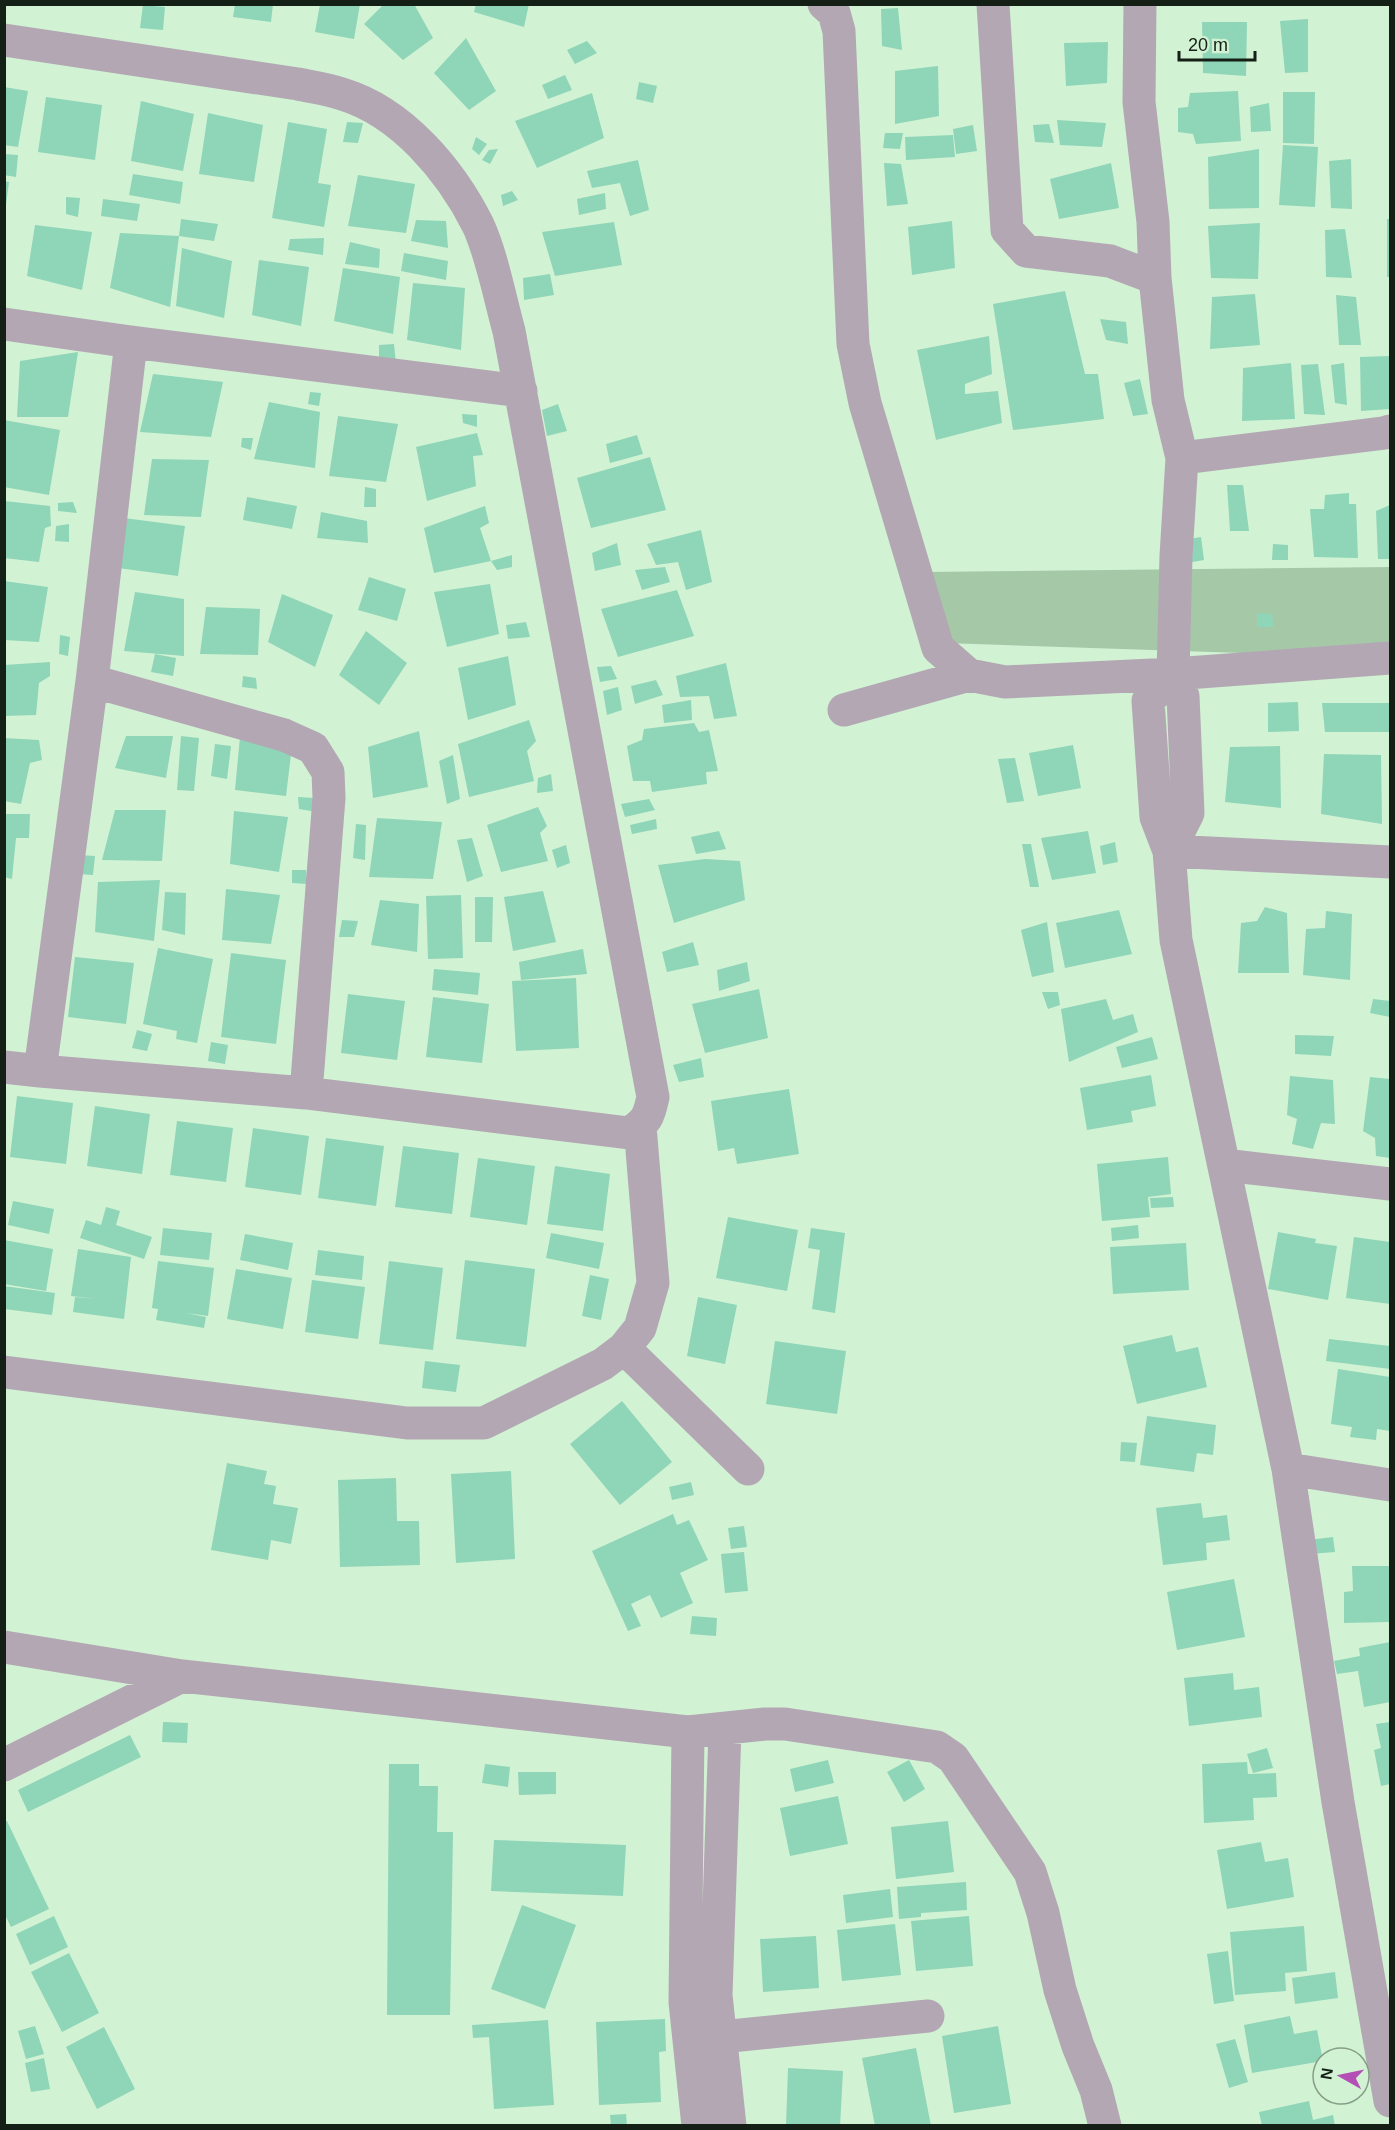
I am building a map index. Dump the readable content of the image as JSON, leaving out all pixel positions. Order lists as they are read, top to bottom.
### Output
{
  "scale_bar": "20 m",
  "north": "left"
}
